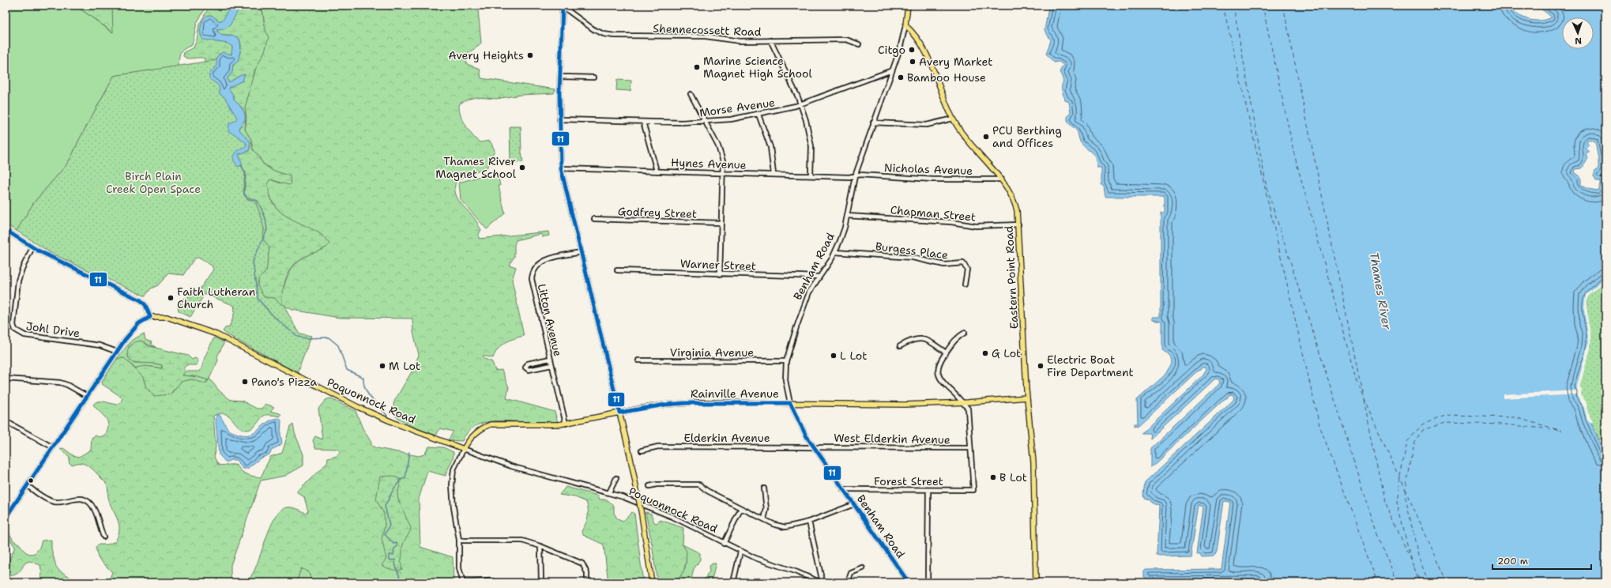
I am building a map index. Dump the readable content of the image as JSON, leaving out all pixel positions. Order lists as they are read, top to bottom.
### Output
{
  "streets": {
    "main road": [
      "Benham Road",
      "Eastern Point Road",
      "Rainville Avenue",
      "Poquonnock Road"
    ],
    "street": [
      "Shennecossett Road",
      "Morse Avenue",
      "Hynes Avenue",
      "Nicholas Avenue",
      "Godfrey Street",
      "Chapman Street",
      "Burgess Place",
      "Warner Street",
      "Litton Avenue",
      "Johl Drive",
      "Virginia Avenue",
      "Elderkin Avenue",
      "West Elderkin Avenue",
      "Forest Street"
    ]
  },
  "crossings": [
    ["Morse Avenue", "Benham Road"],
    ["Hynes Avenue", "Nicholas Avenue"],
    ["Hynes Avenue", "Benham Road"],
    ["Nicholas Avenue", "Benham Road"],
    ["Nicholas Avenue", "Eastern Point Road"],
    ["Chapman Street", "Benham Road"],
    ["Chapman Street", "Eastern Point Road"],
    ["Burgess Place", "Benham Road"],
    ["Warner Street", "Benham Road"],
    ["Benham Road", "Eastern Point Road"],
    ["Benham Road", "Virginia Avenue"],
    ["Benham Road", "Rainville Avenue"],
    ["Benham Road", "Elderkin Avenue"],
    ["Benham Road", "West Elderkin Avenue"],
    ["Benham Road", "Forest Street"],
    ["Eastern Point Road", "Rainville Avenue"],
    ["Litton Avenue", "Rainville Avenue"],
    ["Rainville Avenue", "Poquonnock Road"],
    ["Elderkin Avenue", "West Elderkin Avenue"],
    ["West Elderkin Avenue", "Forest Street"]
  ],
  "water": ["Thames River"],
  "parks": ["Birch Plain Creek Open Space"],
  "places": [
    "Citgo",
    "Avery Heights",
    "Avery Market",
    "Marine Science Magnet High School",
    "Bamboo House",
    "PCU Berthing and Offices",
    "Thames River Magnet School",
    "Faith Lutheran Church",
    "G Lot",
    "L Lot",
    "M Lot",
    "Electric Boat Fire Department",
    "Pano's Pizza",
    "B Lot"
  ],
  "lines": ["transit line 11"],
  "scale_bar": "200 m",
  "north": "bottom"
}
